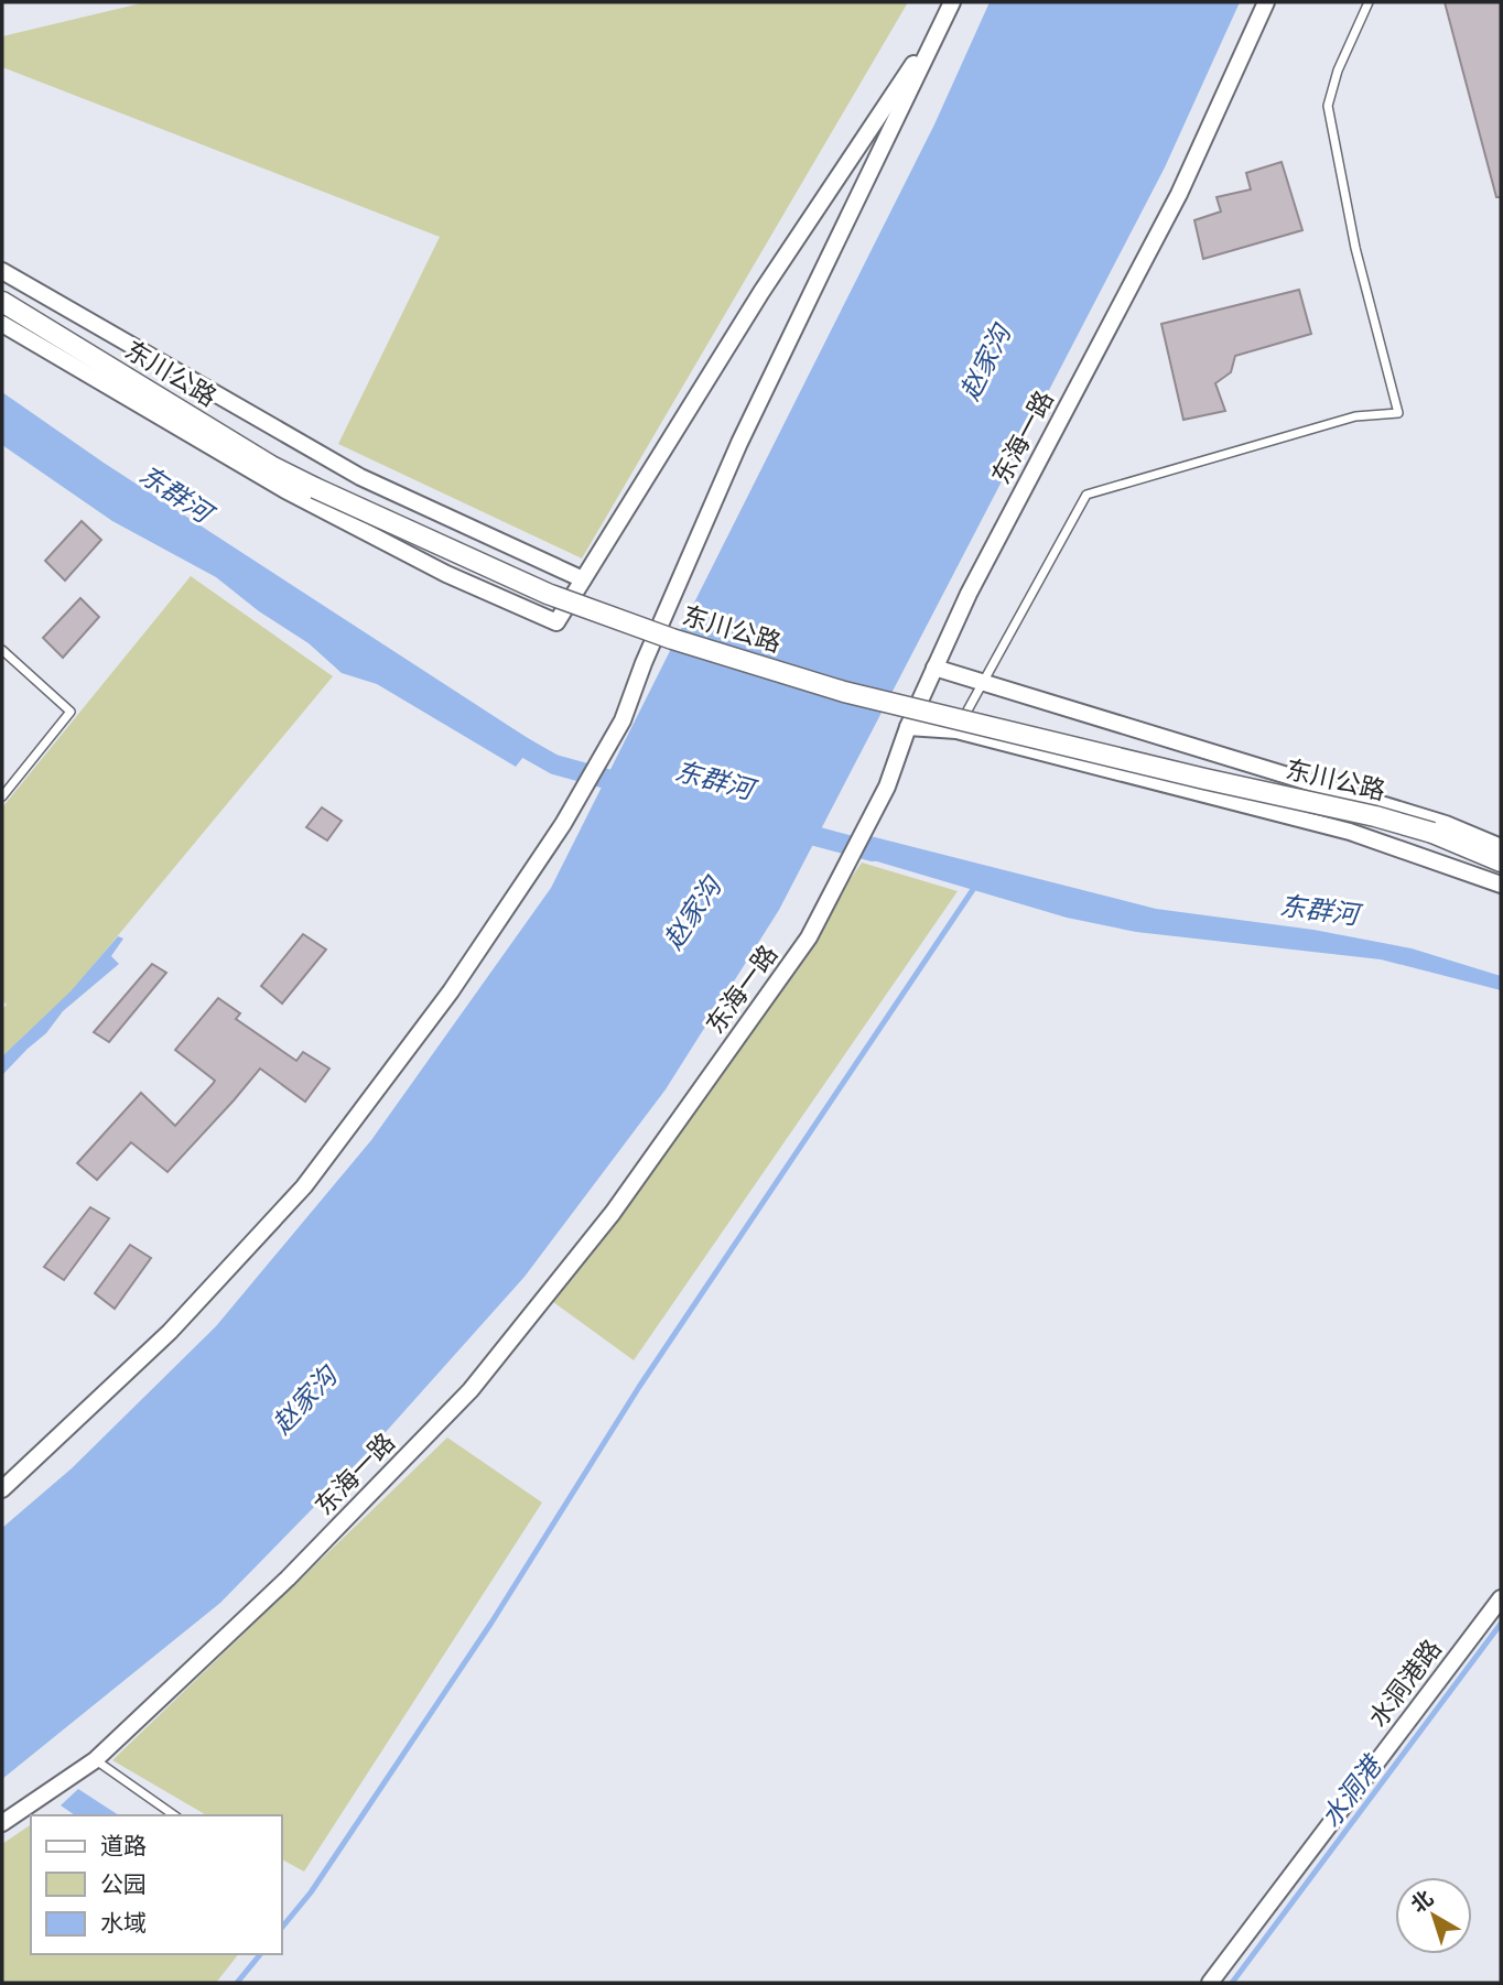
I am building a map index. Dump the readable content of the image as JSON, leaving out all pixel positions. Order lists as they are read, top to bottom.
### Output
{
  "streets": {
    "street": ["东川公路", "东海一路", "水洞港路"]
  },
  "water": ["赵家沟", "东群河", "水洞港"],
  "legend": ["道路", "公园", "水域"],
  "north": "top left"
}
